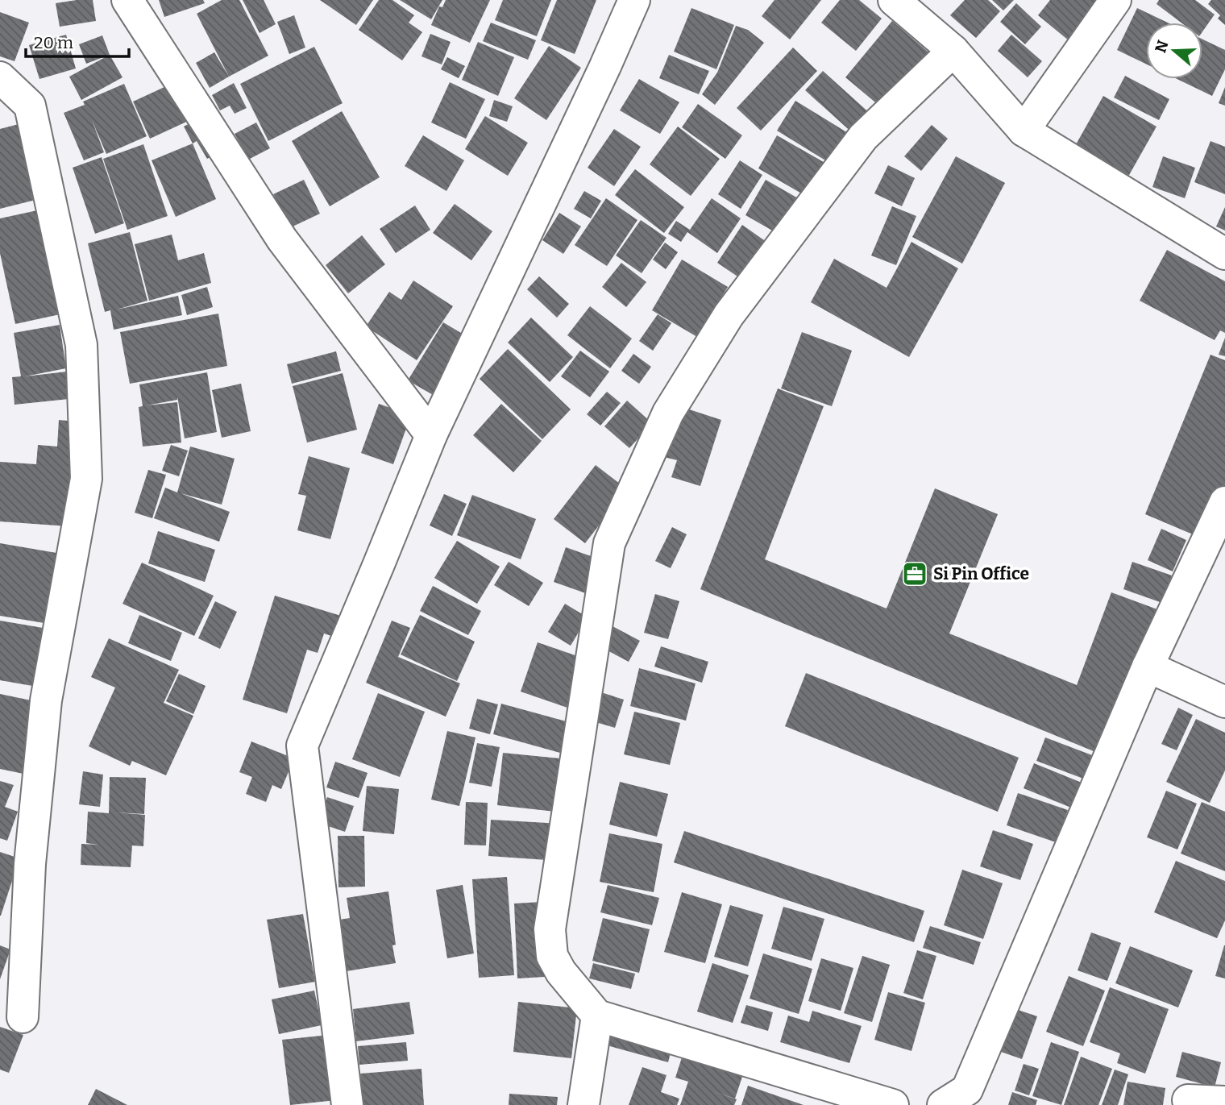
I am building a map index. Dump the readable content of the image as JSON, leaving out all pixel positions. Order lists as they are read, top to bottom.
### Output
{
  "places": {
    "office": ["Si Pin Office"]
  },
  "scale_bar": "20 m",
  "north": "left"
}
